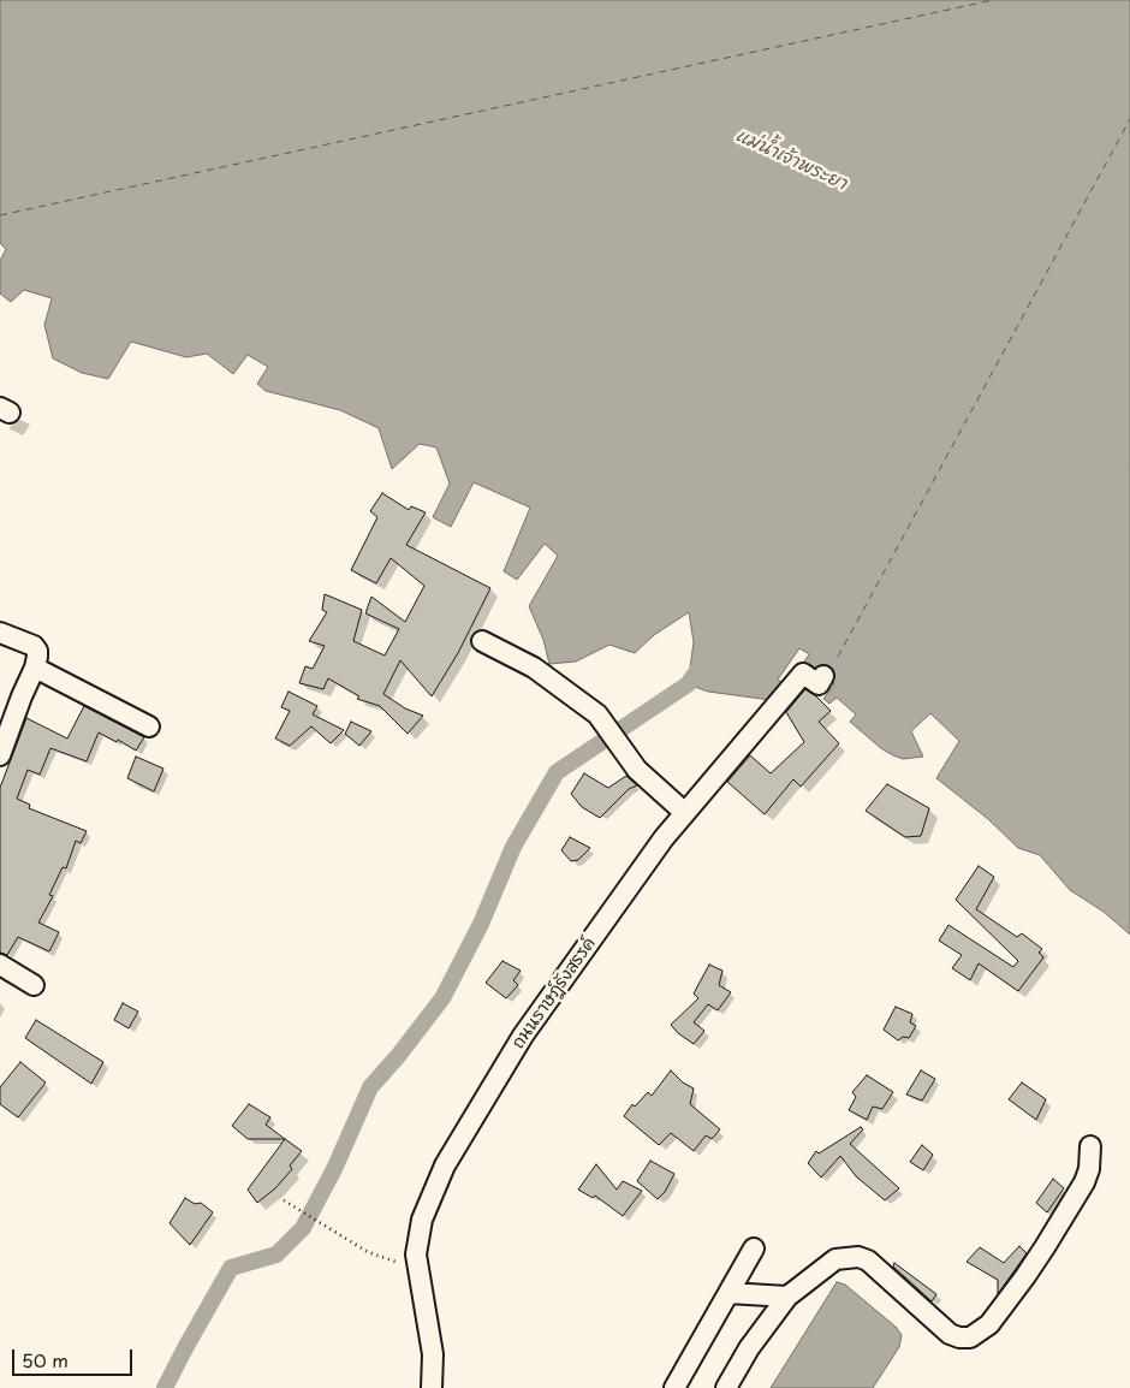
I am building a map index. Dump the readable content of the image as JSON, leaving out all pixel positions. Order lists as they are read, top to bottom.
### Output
{
  "streets": {
    "street": ["ถนนราษฎ์รังสรรค์"]
  },
  "water": ["แม่น้ำเจ้าพระยา"],
  "scale_bar": "50 m"
}
